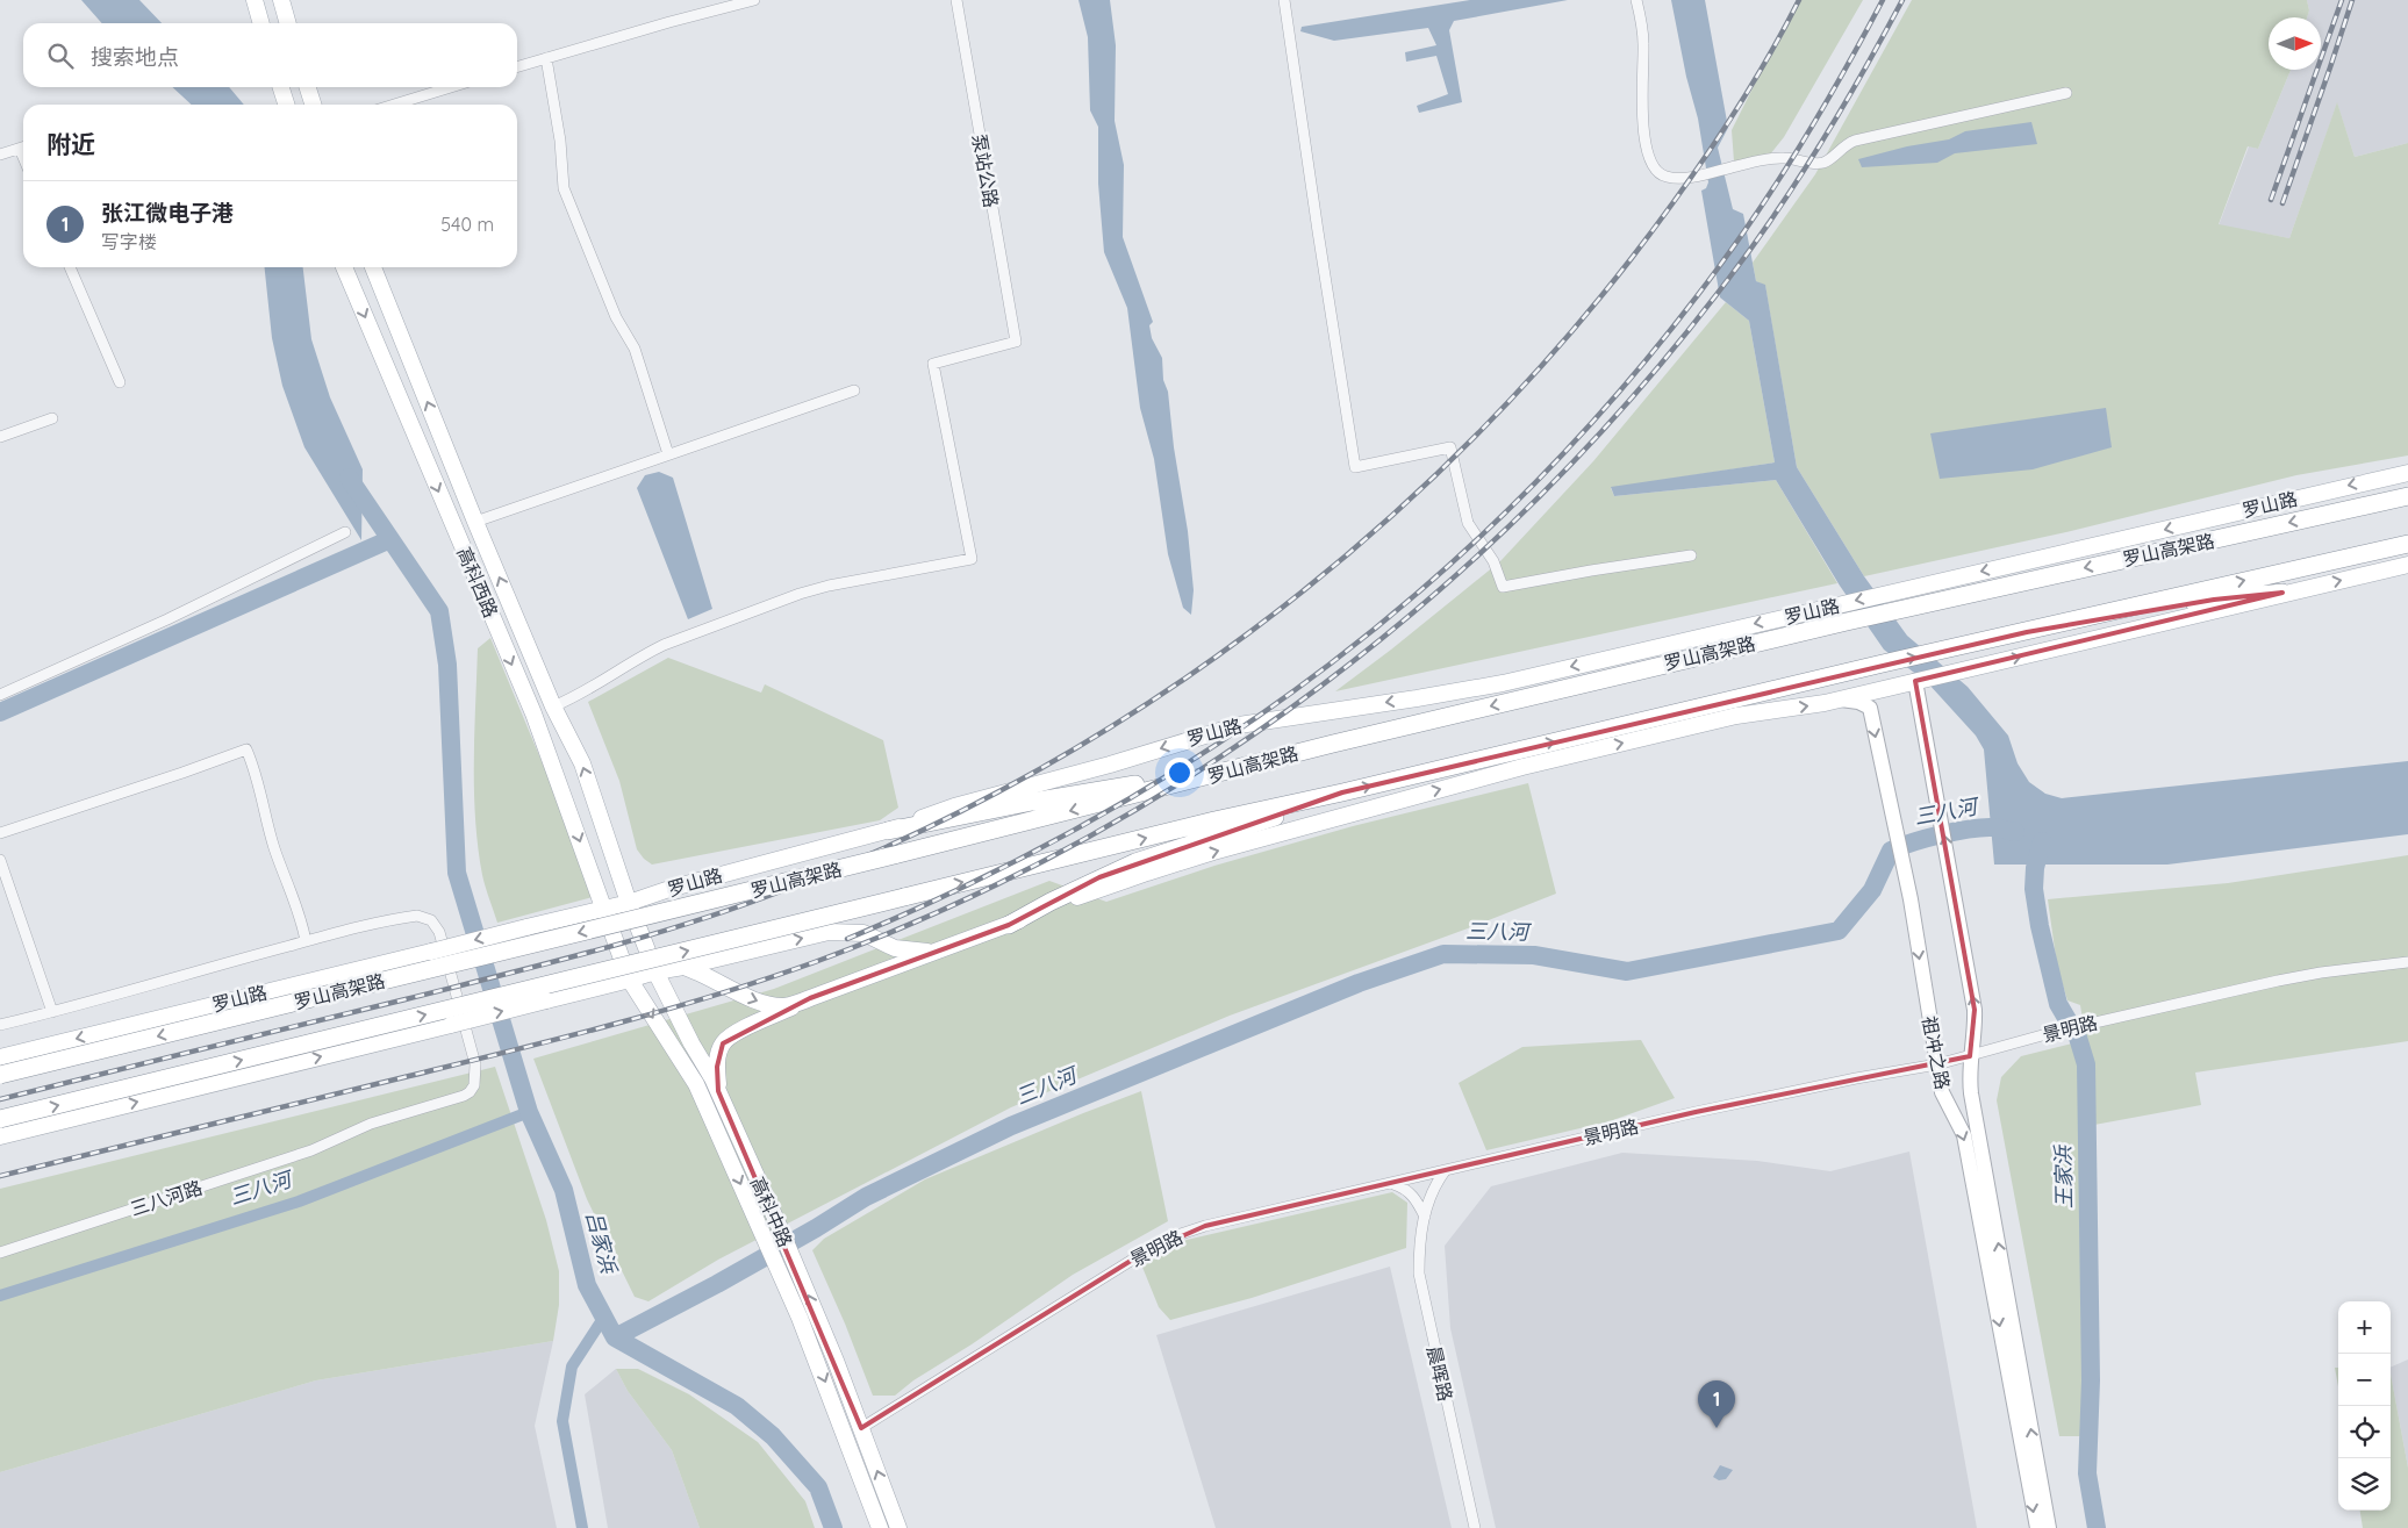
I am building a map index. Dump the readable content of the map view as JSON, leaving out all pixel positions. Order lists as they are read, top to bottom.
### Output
{
  "streets": {
    "highway": ["罗山高架路"],
    "main road": [
      "罗山路",
      "高科西路",
      "祖冲之路",
      "高科中路"
    ],
    "street": [
      "泵站公路",
      "景明路",
      "三八河路",
      "晨晖路"
    ]
  },
  "crossings": [
    ["泵站公路", "高科西路"],
    ["罗山路", "高科西路"],
    ["罗山路", "高科中路"],
    ["高科西路", "高科中路"],
    ["景明路", "祖冲之路"],
    ["景明路", "高科中路"],
    ["景明路", "晨晖路"]
  ],
  "water": ["三八河", "王家浜", "吕家浜"],
  "north": "right",
  "page": {
    "search": "搜索地点",
    "heading": "附近",
    "list": [
      {
        "mark": "1",
        "name": "张江微电子港",
        "note": "写字楼",
        "value": "540 m"
      }
    ],
    "map_buttons": ["+", "−"],
    "pins": "1"
  }
}
